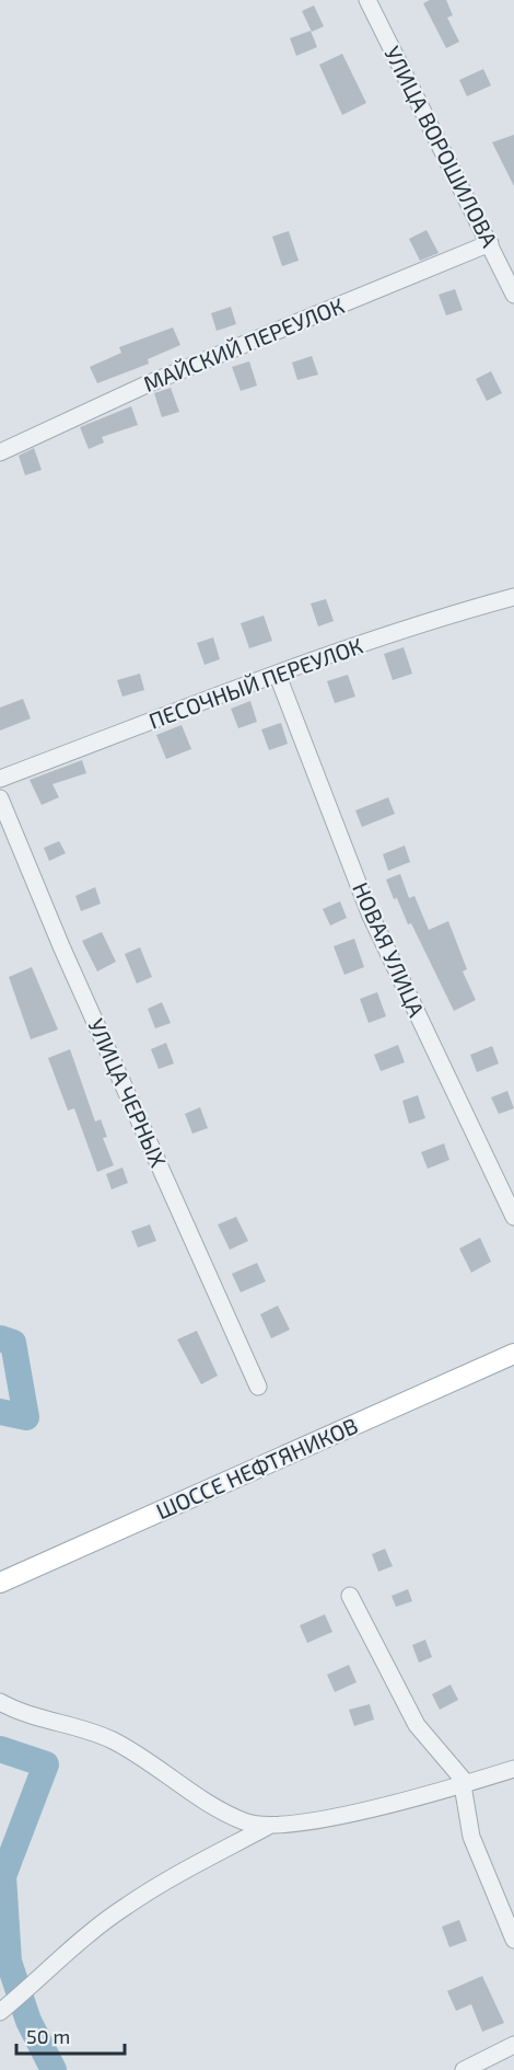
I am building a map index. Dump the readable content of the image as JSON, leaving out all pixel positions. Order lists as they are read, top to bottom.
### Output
{
  "streets": {
    "main road": ["ШОССЕ НЕФТЯНИКОВ"],
    "street": [
      "УЛИЦА ВОРОШИЛОВА",
      "МАЙСКИЙ ПЕРЕУЛОК",
      "ПЕСОЧНЫЙ ПЕРЕУЛОК",
      "НОВАЯ УЛИЦА",
      "УЛИЦА ЧЕРНЫХ"
    ]
  },
  "crossings": [
    ["УЛИЦА ВОРОШИЛОВА", "МАЙСКИЙ ПЕРЕУЛОК"],
    ["ПЕСОЧНЫЙ ПЕРЕУЛОК", "НОВАЯ УЛИЦА"]
  ],
  "scale_bar": "50 m"
}
